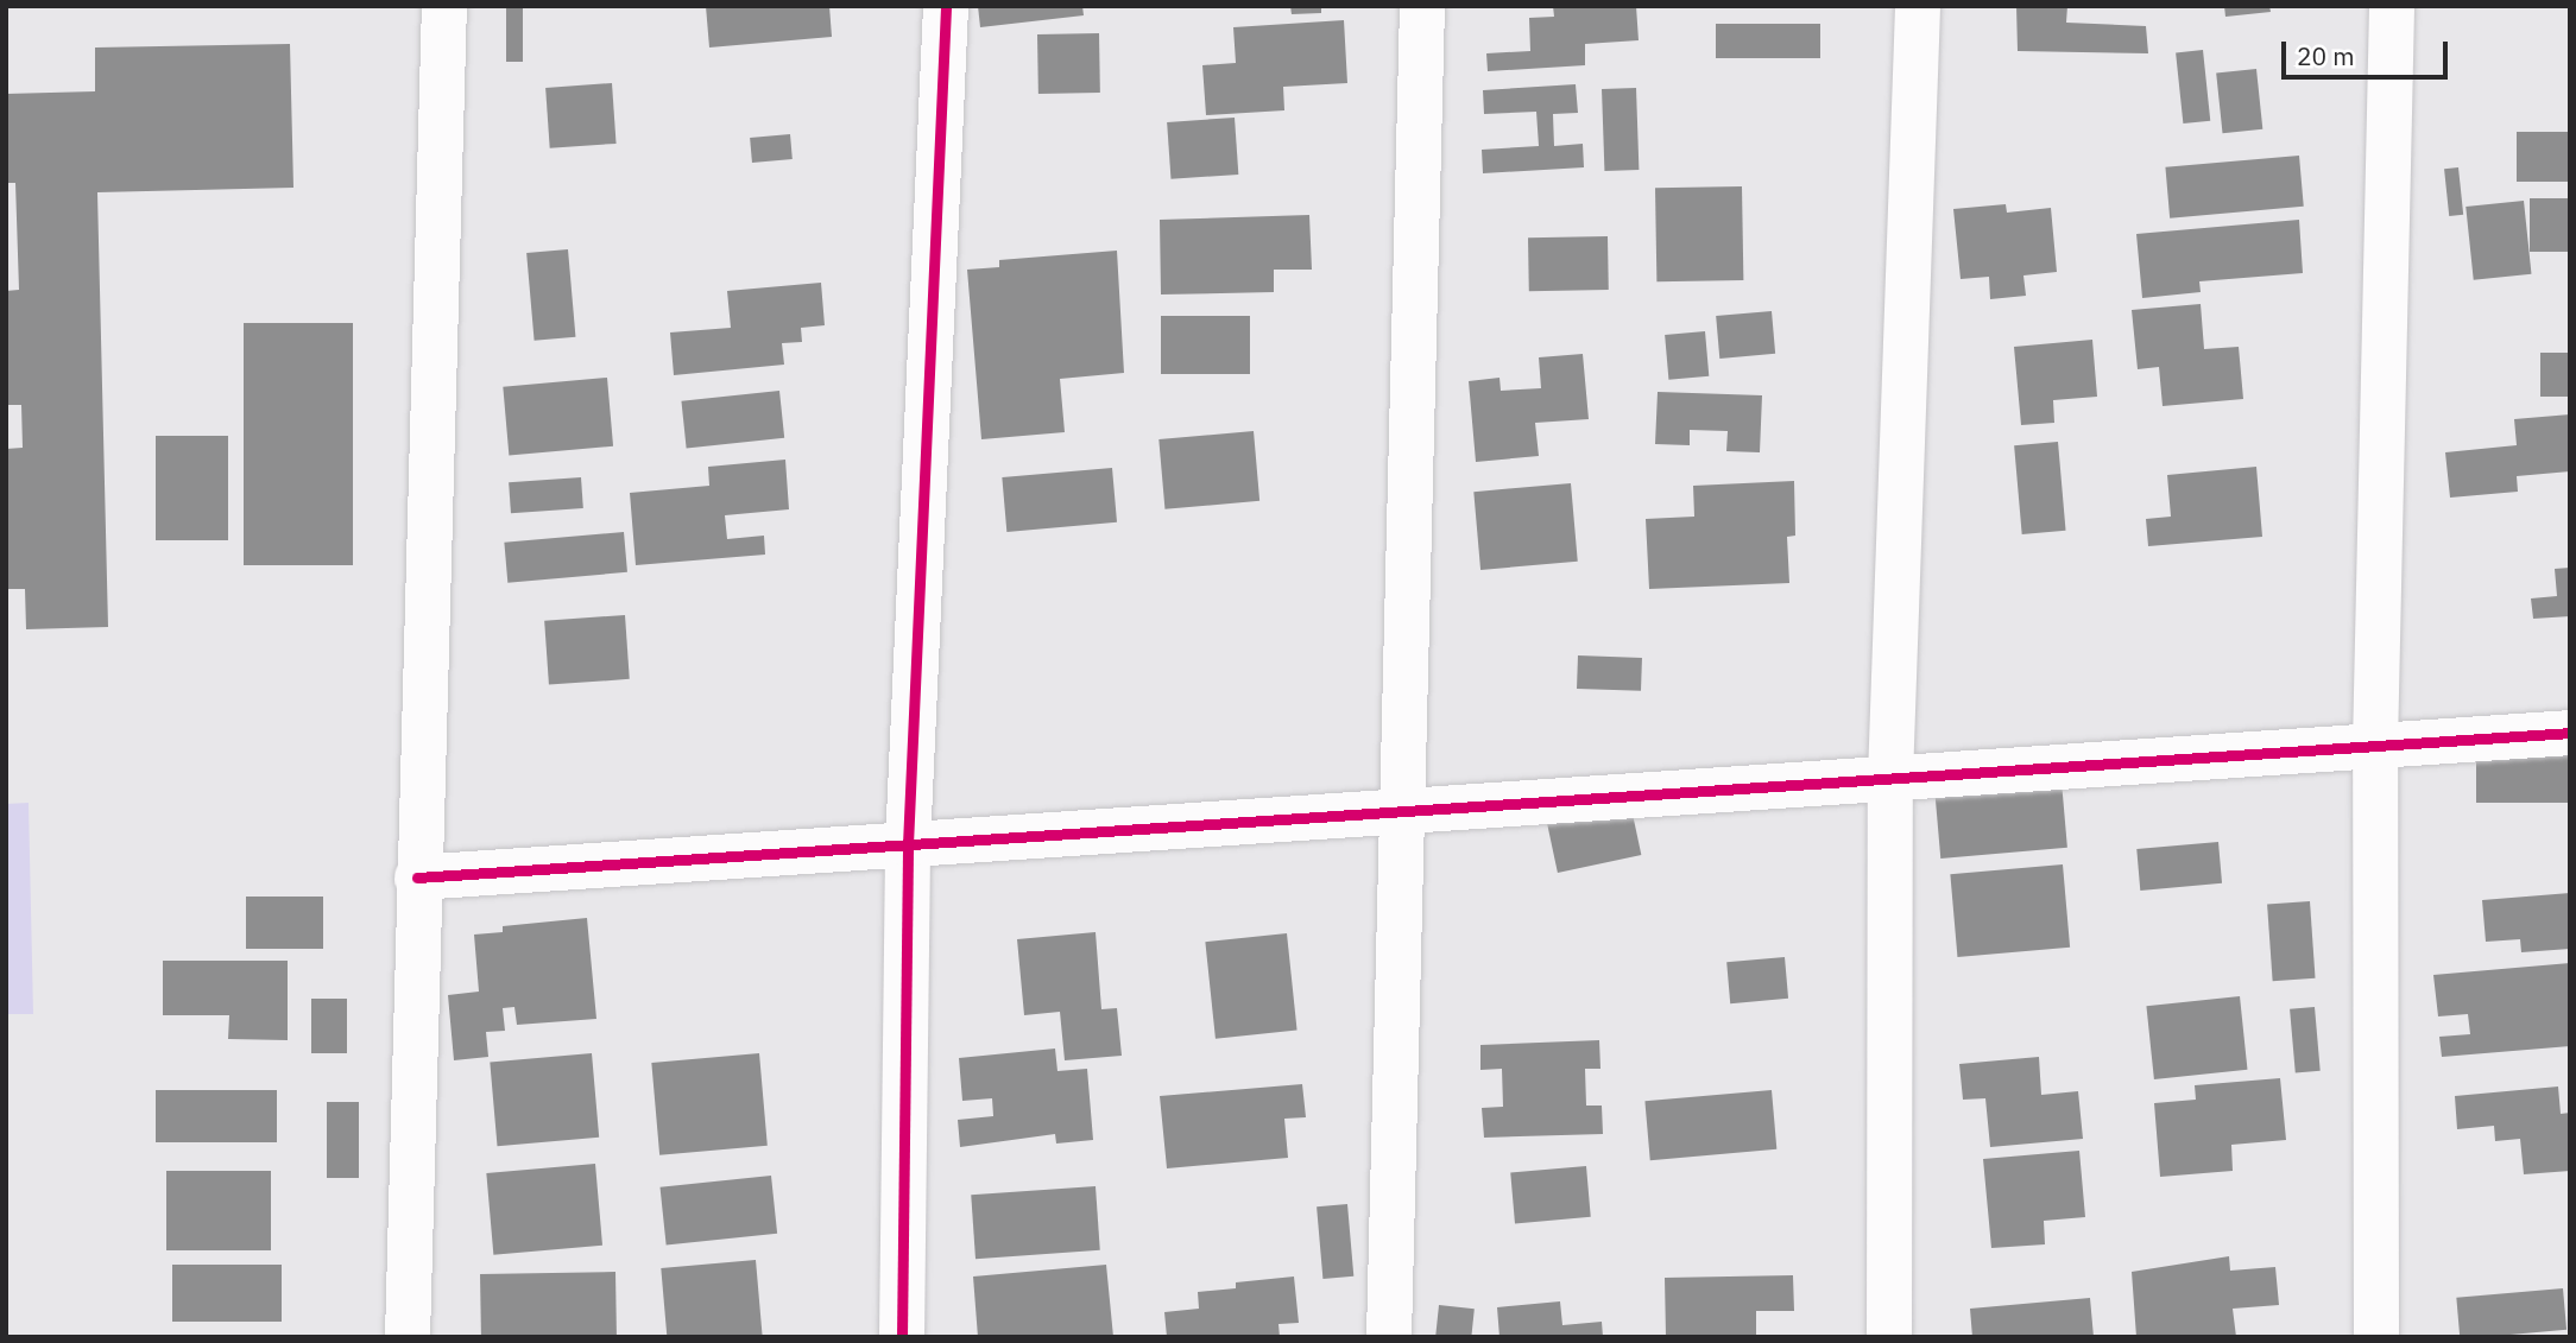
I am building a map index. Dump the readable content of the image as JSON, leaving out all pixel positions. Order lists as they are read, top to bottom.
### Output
{
  "scale_bar": "20 m"
}
